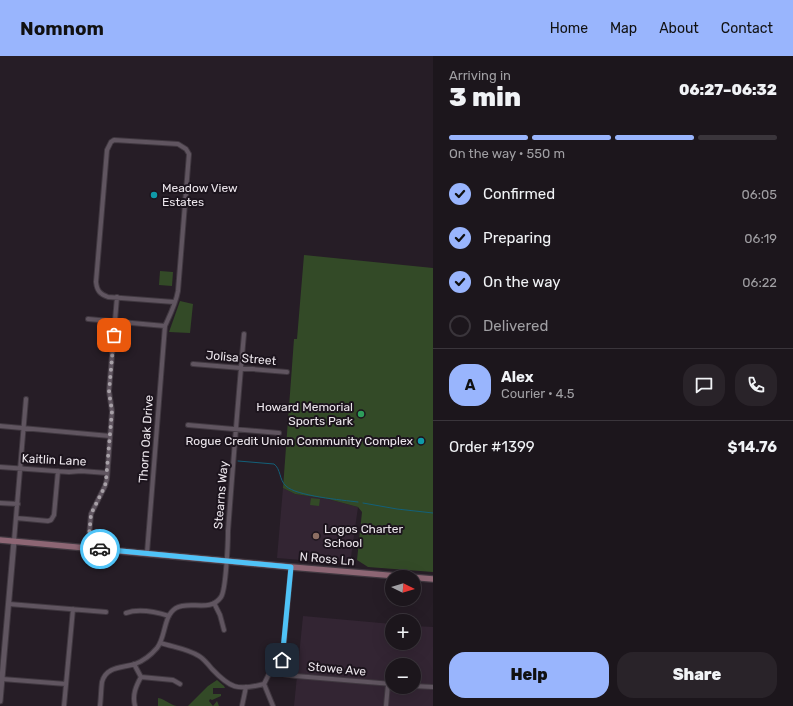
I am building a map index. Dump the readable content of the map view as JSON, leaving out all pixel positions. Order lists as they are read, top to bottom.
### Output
{
  "streets": {
    "main road": ["N Ross Ln"],
    "street": [
      "Jolisa Street",
      "Thorn Oak Drive",
      "Kaitlin Lane",
      "Stearns Way",
      "Stowe Ave"
    ]
  },
  "crossings": [
    ["Jolisa Street", "Stearns Way"],
    ["Thorn Oak Drive", "N Ross Ln"],
    ["Stearns Way", "N Ross Ln"]
  ],
  "places": [
    "Meadow View Estates",
    "Howard Memorial Sports Park",
    "Rogue Credit Union Community Complex",
    "Logos Charter School"
  ],
  "north": "right",
  "page": {
    "header": "Nomnom",
    "nav": [
      "Home",
      "Map",
      "About",
      "Contact"
    ],
    "heading": ["3 min", "Arriving in", "06:27–06:32"],
    "panel": [
      "Alex",
      "Courier · 4.5",
      "Order #1399",
      "$14.76"
    ],
    "bar": "On the way · 550 m",
    "list": [
      ["Confirmed", "06:05"],
      ["Preparing", "06:19"],
      ["On the way", "06:22"],
      "Delivered"
    ],
    "round": "A",
    "map_buttons": ["+", "−"],
    "buttons": ["Help", "Share"]
  }
}
